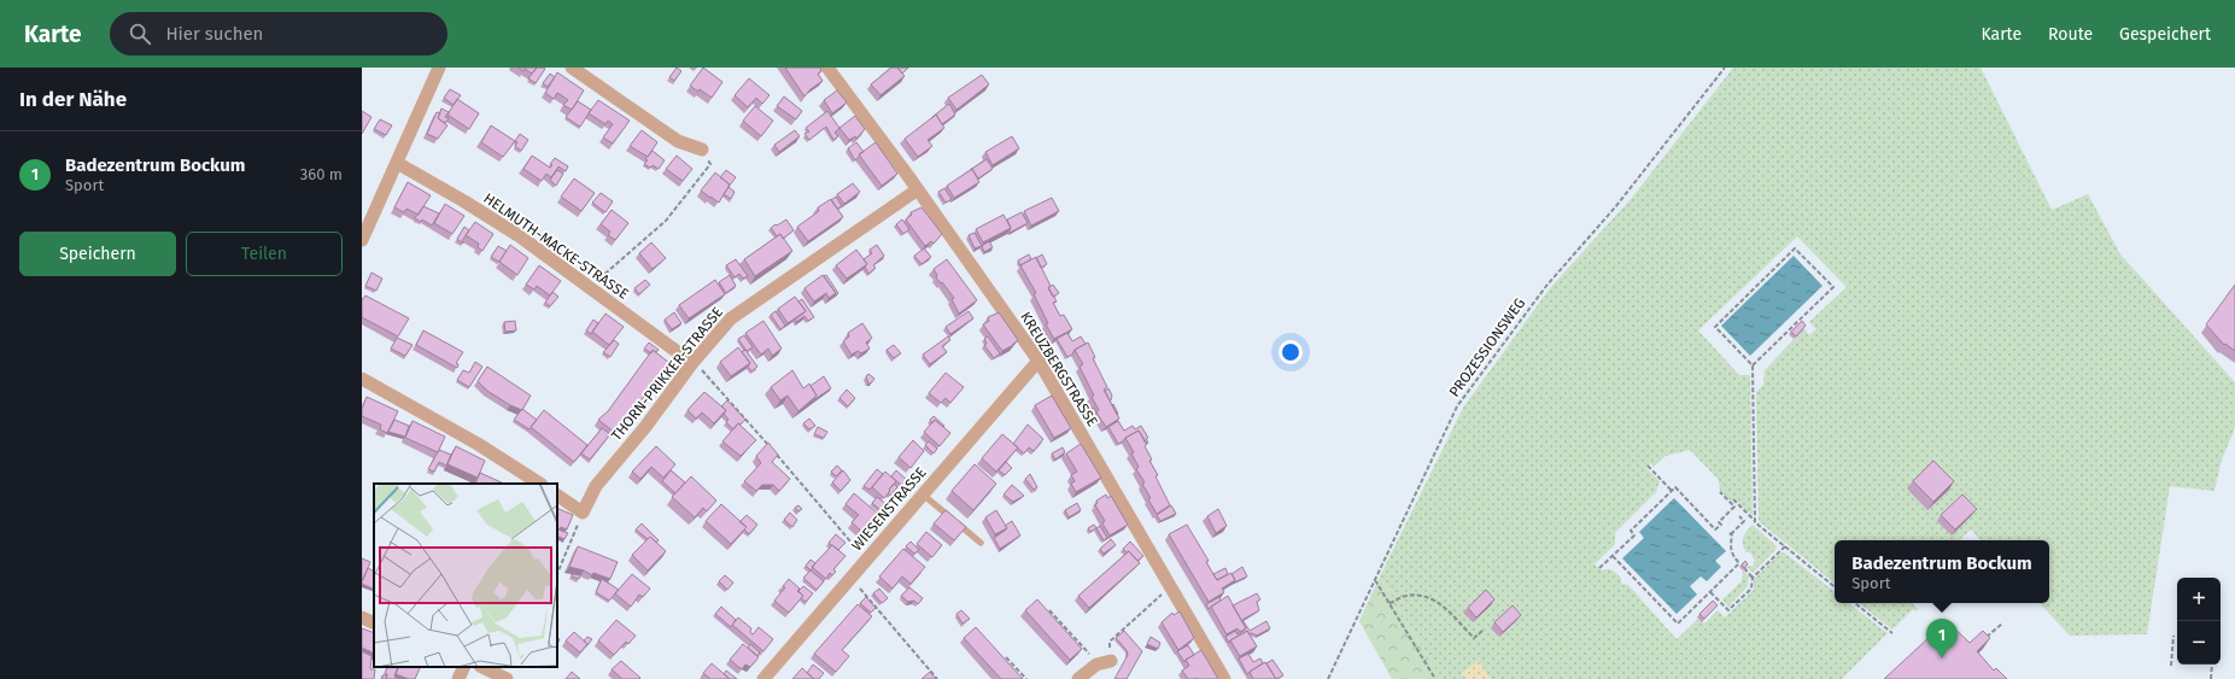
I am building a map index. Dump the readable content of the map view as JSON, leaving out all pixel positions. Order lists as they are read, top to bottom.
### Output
{
  "streets": {
    "street": [
      "HELMUTH-MACKE-STRASSE",
      "KREUZBERGSTRASSE",
      "THORN-PRIKKER-STRASSE",
      "WIESENSTRASSE"
    ],
    "path": ["PROZESSIONSWEG"]
  },
  "crossings": [
    ["HELMUTH-MACKE-STRASSE", "THORN-PRIKKER-STRASSE"],
    ["KREUZBERGSTRASSE", "THORN-PRIKKER-STRASSE"],
    ["KREUZBERGSTRASSE", "WIESENSTRASSE"]
  ],
  "page": {
    "header": "Karte",
    "search": "Hier suchen",
    "nav": ["Karte", "Route", "Gespeichert"],
    "heading": "In der Nähe",
    "list": [
      {
        "mark": "1",
        "name": "Badezentrum Bockum",
        "note": "Sport",
        "value": "360 m"
      }
    ],
    "buttons": ["Speichern", "Teilen"],
    "popup": ["Badezentrum Bockum", "Sport"],
    "map_buttons": ["+", "−"],
    "pins": "1"
  }
}
